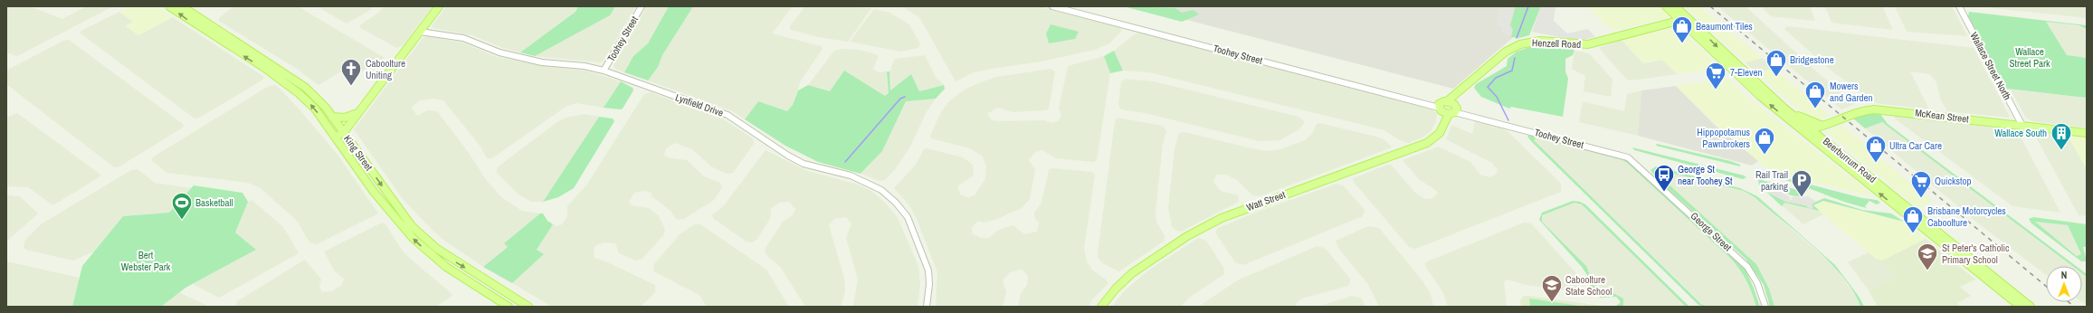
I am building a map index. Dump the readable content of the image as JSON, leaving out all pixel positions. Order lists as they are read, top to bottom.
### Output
{
  "streets": {
    "main road": [
      "Henzell Road",
      "McKean Street",
      "King Street",
      "Beerburrum Road",
      "Watt Street"
    ],
    "street": [
      "Toohey Street",
      "Wallace Street North",
      "Lynfield Drive",
      "George Street"
    ]
  },
  "crossings": [
    ["Toohey Street", "Henzell Road"],
    ["Toohey Street", "Lynfield Drive"],
    ["Toohey Street", "Watt Street"],
    ["Toohey Street", "George Street"],
    ["Henzell Road", "Beerburrum Road"],
    ["Henzell Road", "Watt Street"],
    ["Wallace Street North", "McKean Street"],
    ["McKean Street", "Beerburrum Road"]
  ],
  "parks": ["Wallace Street Park", "Bert Webster Park"],
  "places": {
    "shop": [
      "Beaumont Tiles",
      "Bridgestone",
      "Mowers and Garden",
      "Hippopotamus Pawnbrokers",
      "Ultra Car Care",
      "Brisbane Motorcycles Caboolture"
    ],
    "church": ["Caboolture Uniting"],
    "supermarket": ["7-Eleven", "Quickstop"],
    "building": ["Wallace South"],
    "bus stop": ["George St near Toohey St"],
    "parking": ["Rail Trail parking"],
    "sports": ["Basketball"],
    "school or university": ["St Peter's Catholic Primary School", "Caboolture State School"]
  },
  "north": "top"
}
